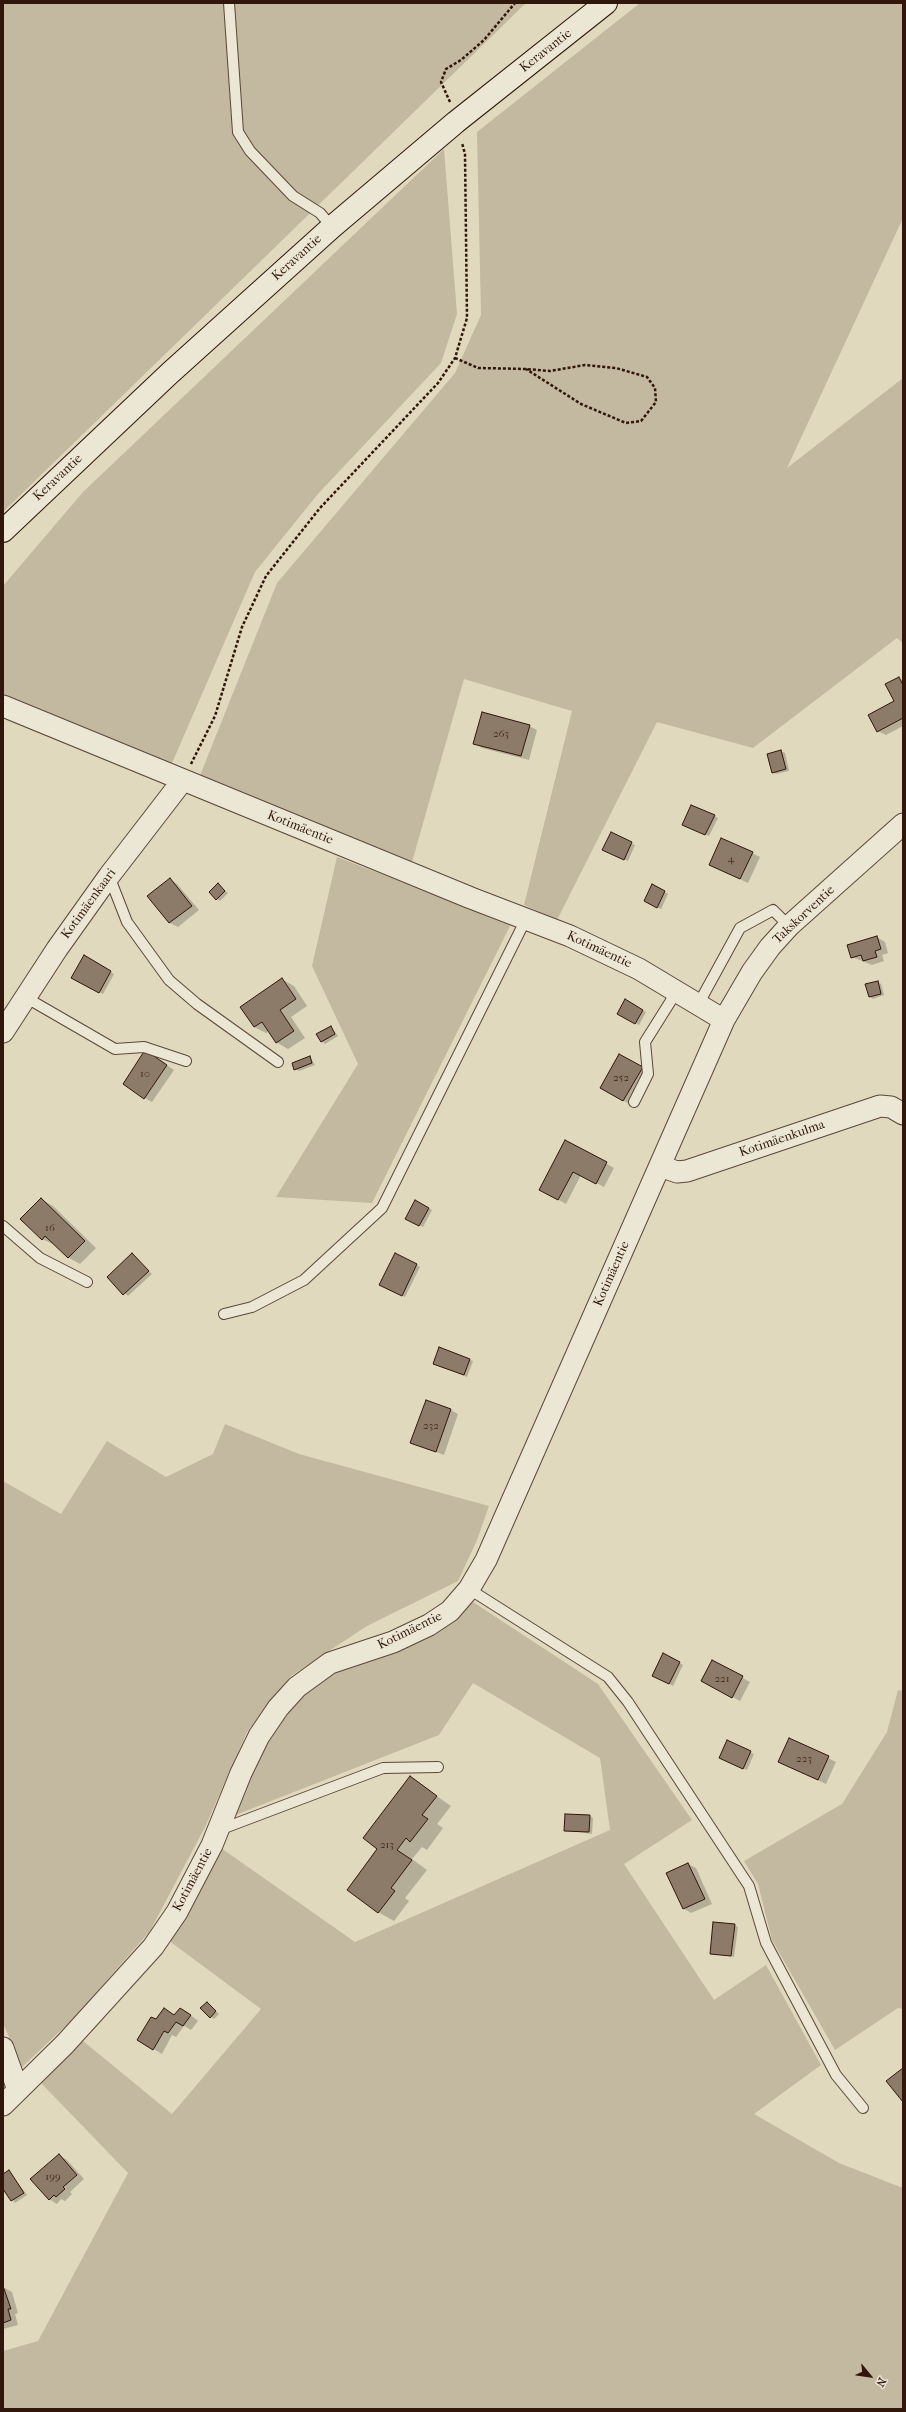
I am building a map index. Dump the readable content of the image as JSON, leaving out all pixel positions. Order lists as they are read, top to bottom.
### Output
{
  "streets": {
    "main road": ["Keravantie"],
    "street": [
      "Kotimäentie",
      "Kotimäenkaari",
      "Takskorventie",
      "Kotimäenkulma"
    ]
  },
  "crossings": [
    ["Kotimäentie", "Kotimäenkaari"],
    ["Kotimäentie", "Takskorventie"],
    ["Kotimäentie", "Kotimäenkulma"]
  ],
  "house_numbers": [
    "263",
    "4",
    "10",
    "252",
    "16",
    "232",
    "221",
    "223",
    "213",
    "199"
  ],
  "north": "bottom right"
}
